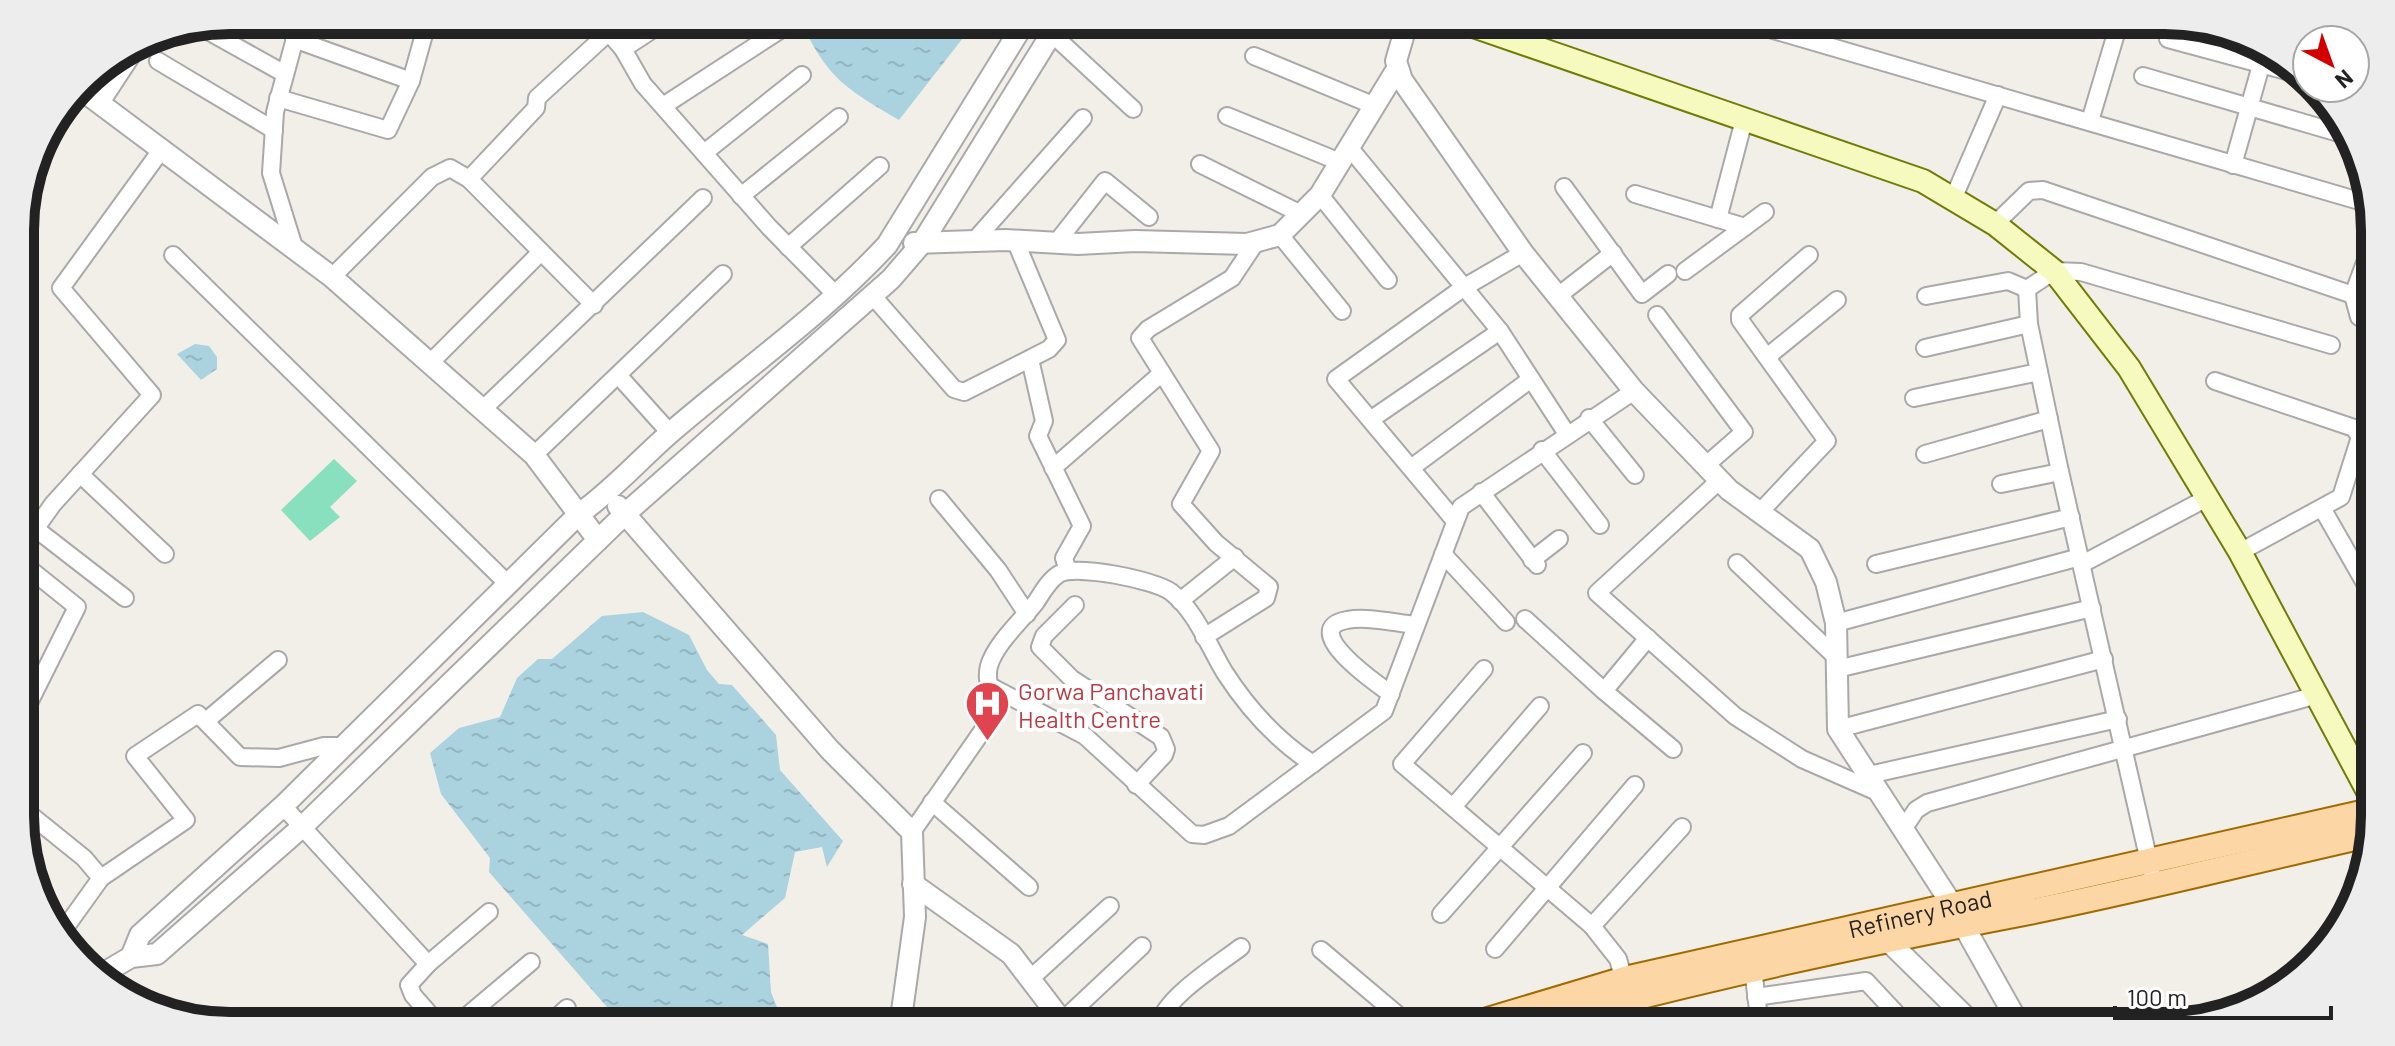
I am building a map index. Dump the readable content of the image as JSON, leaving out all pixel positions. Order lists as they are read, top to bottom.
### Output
{
  "streets": {
    "main road": ["Refinery Road"]
  },
  "places": {
    "hospital": ["Gorwa Panchavati Health Centre"]
  },
  "scale_bar": "100 m",
  "north": "bottom right"
}
